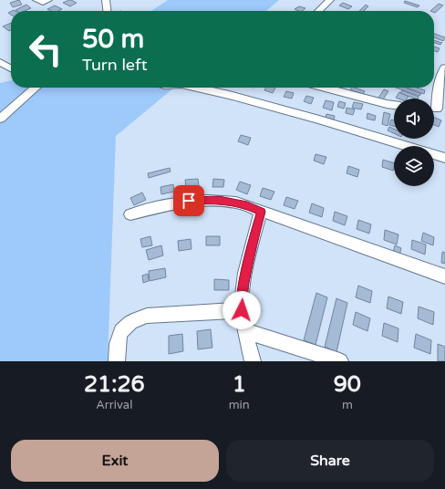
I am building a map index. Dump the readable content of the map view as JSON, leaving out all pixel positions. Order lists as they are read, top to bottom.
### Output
{
  "page": {
    "turn": ["50 m", "Turn left"],
    "eta": [
      "21:26",
      "Arrival",
      "1",
      "min",
      "90",
      "m"
    ],
    "buttons": ["Exit", "Share"]
  }
}
